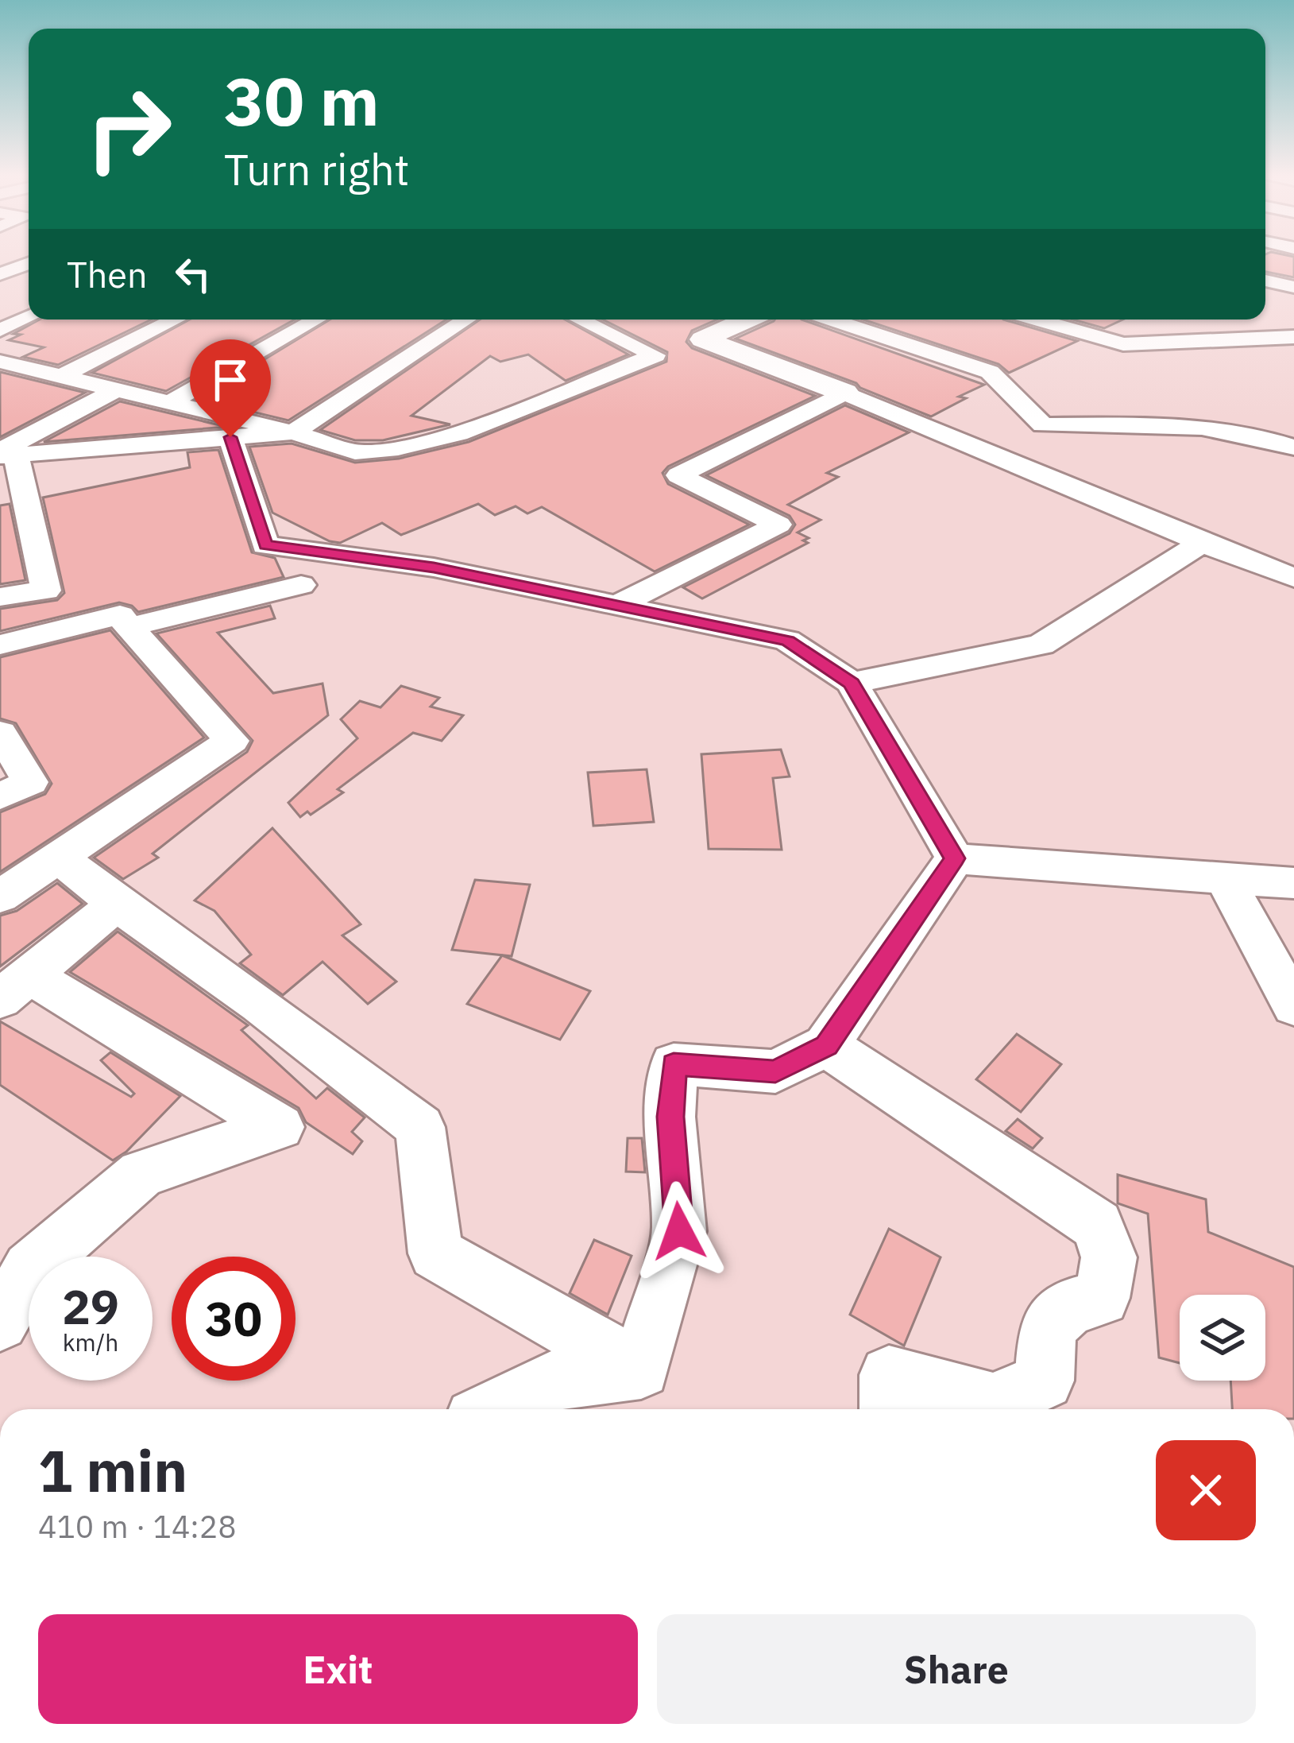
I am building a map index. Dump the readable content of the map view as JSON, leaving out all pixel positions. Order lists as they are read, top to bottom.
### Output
{
  "page": {
    "turn": ["30 m", "Turn right"],
    "then": "Then",
    "speed": "29 km/h",
    "limit": "30",
    "heading": ["1 min", "410 m · 14:28"],
    "buttons": ["Exit", "Share"]
  }
}
